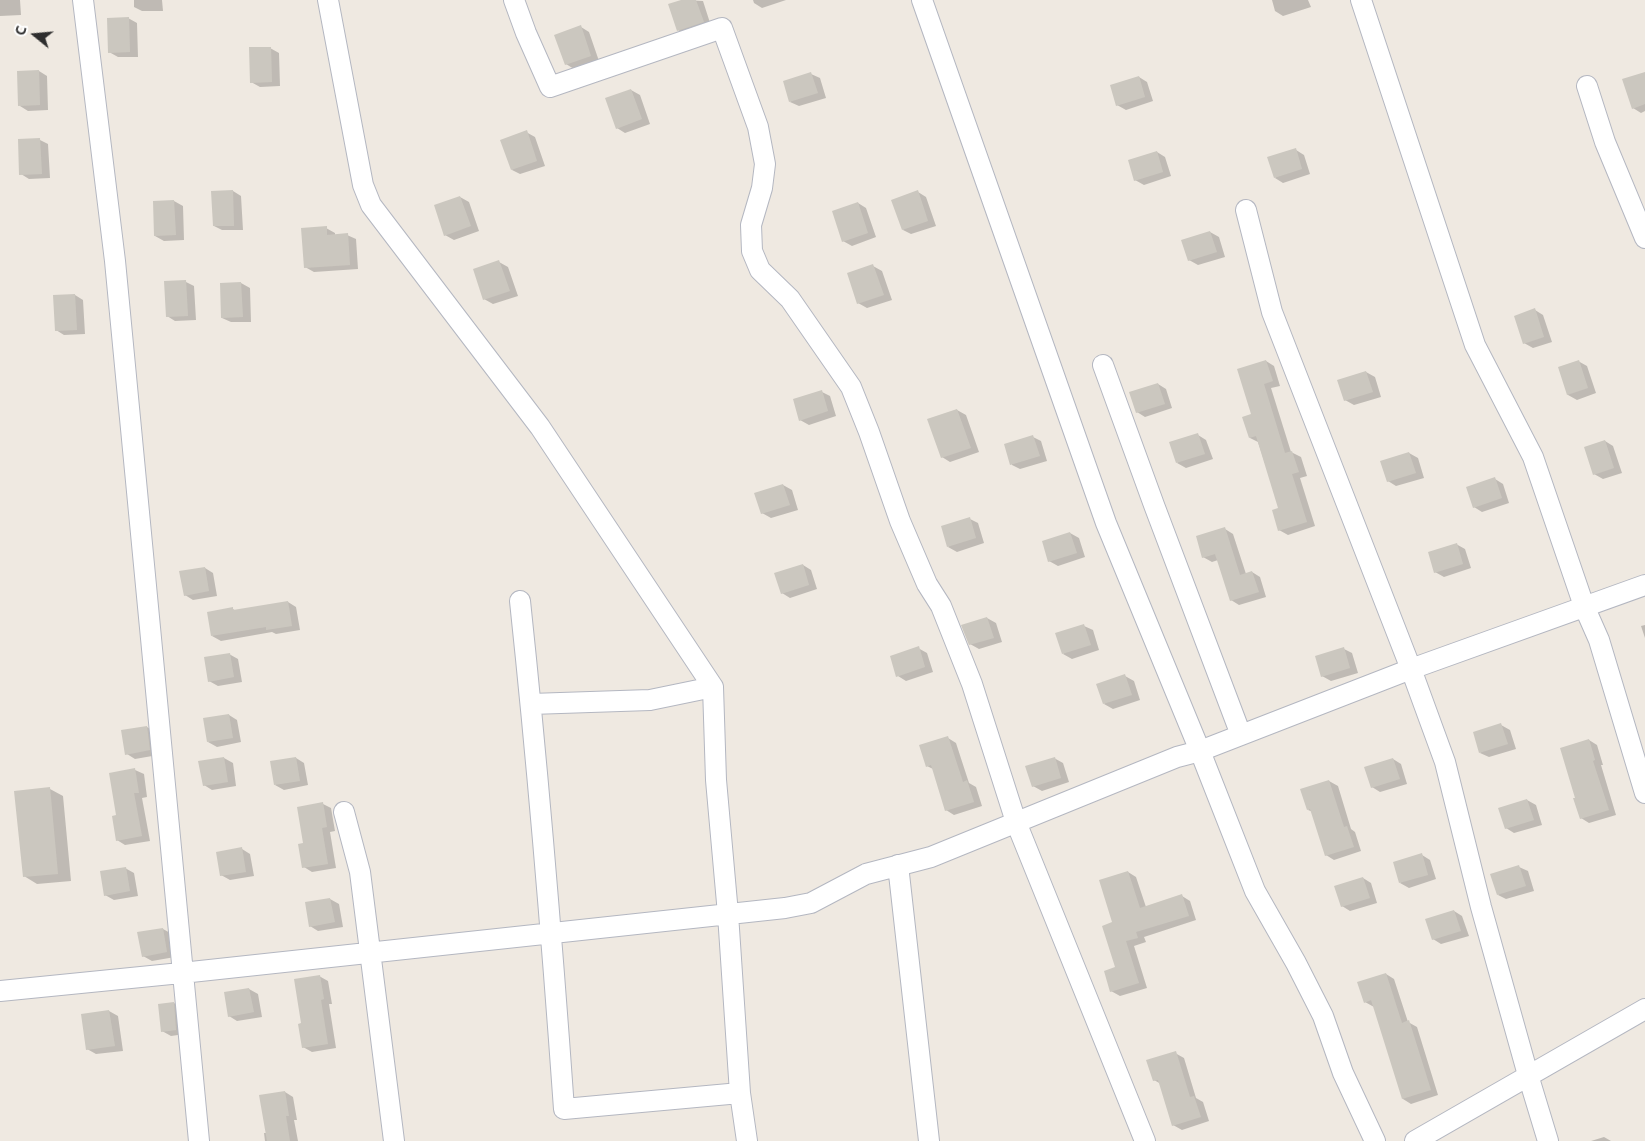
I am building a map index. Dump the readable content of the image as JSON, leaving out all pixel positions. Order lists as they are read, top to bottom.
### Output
{
  "north": "left"
}
